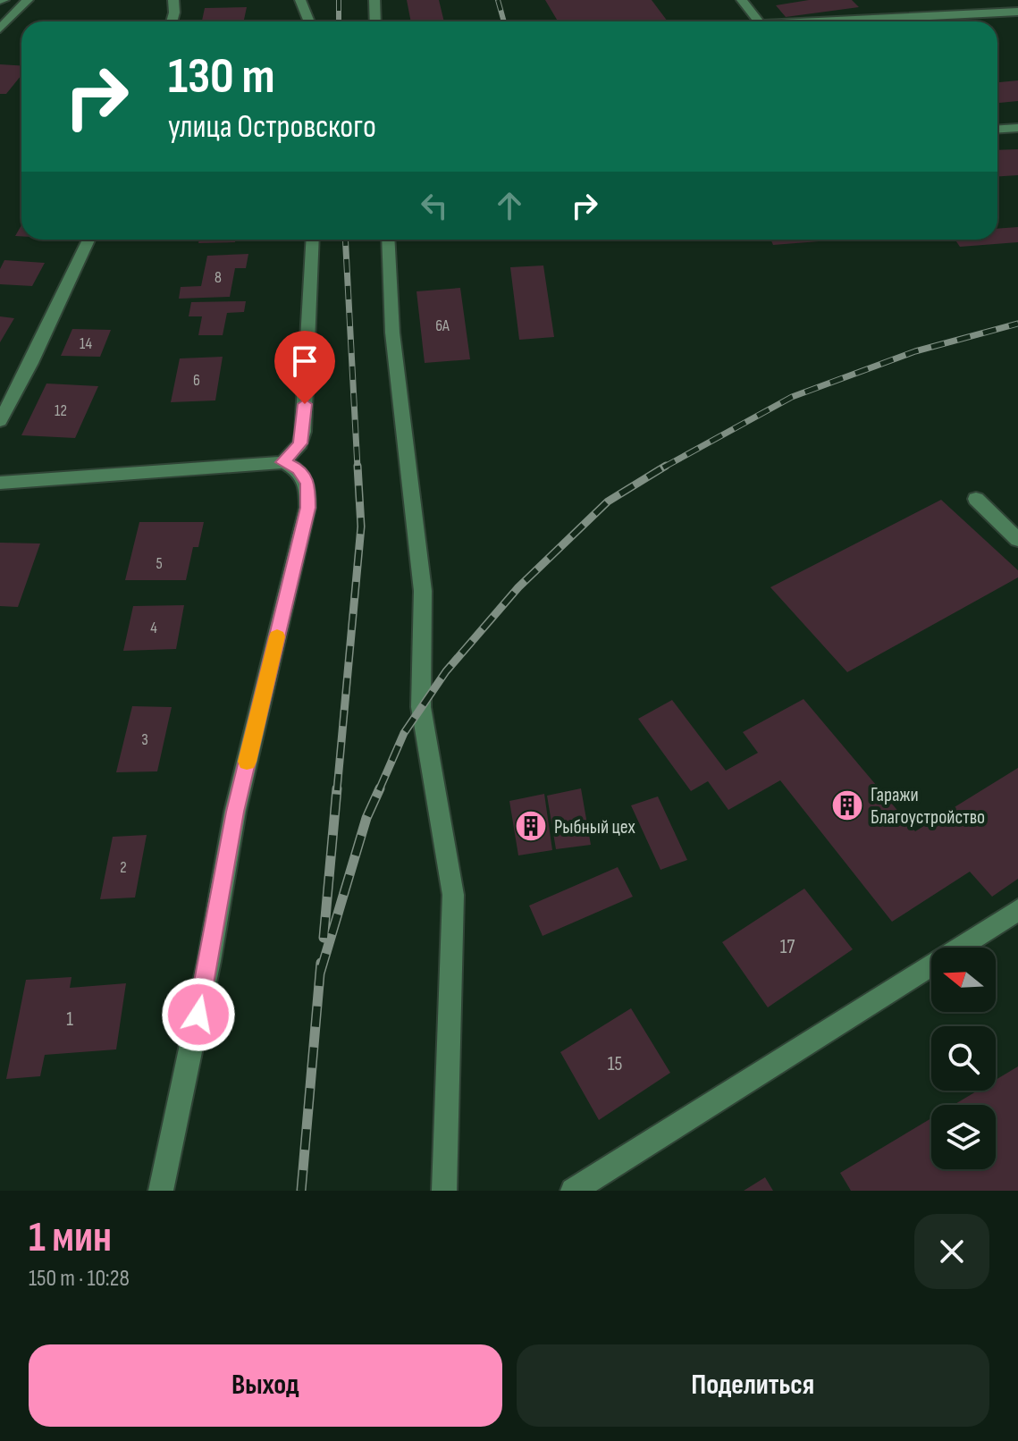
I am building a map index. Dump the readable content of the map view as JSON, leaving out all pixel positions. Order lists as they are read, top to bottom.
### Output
{
  "places": {
    "building": ["Гаражи Благоустройство", "Рыбный цех"]
  },
  "house_numbers": [
    "8",
    "6А",
    "14",
    "6",
    "12",
    "5",
    "4",
    "3",
    "2",
    "17",
    "1",
    "15"
  ],
  "north": "left",
  "page": {
    "turn": ["130 m", "улица Островского"],
    "heading": ["1 мин", "150 m · 10:28"],
    "buttons": ["Выход", "Поделиться"]
  }
}
